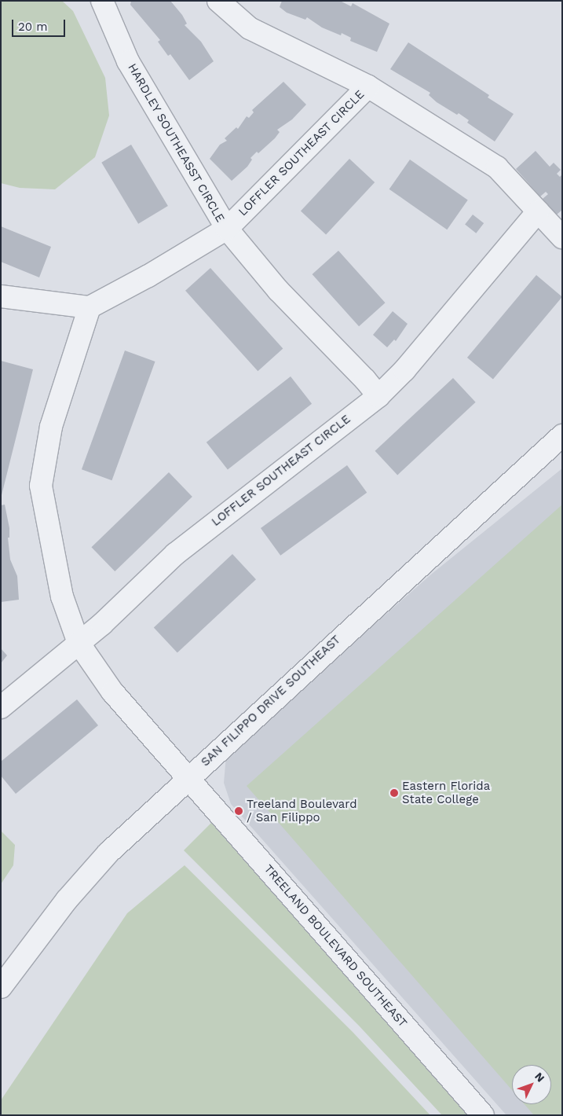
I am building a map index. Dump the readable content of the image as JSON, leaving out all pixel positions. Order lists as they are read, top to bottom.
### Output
{
  "streets": {
    "street": [
      "HARDLEY SOUTHEASST CIRCLE",
      "LOFFLER SOUTHEAST CIRCLE",
      "SAN FILIPPO DRIVE SOUTHEAST",
      "TREELAND BOULEVARD SOUTHEAST"
    ]
  },
  "crossings": [
    ["HARDLEY SOUTHEASST CIRCLE", "LOFFLER SOUTHEAST CIRCLE"],
    ["LOFFLER SOUTHEAST CIRCLE", "TREELAND BOULEVARD SOUTHEAST"],
    ["SAN FILIPPO DRIVE SOUTHEAST", "TREELAND BOULEVARD SOUTHEAST"]
  ],
  "places": ["Eastern Florida State College", "Treeland Boulevard / San Filippo"],
  "scale_bar": "20 m",
  "north": "top right"
}
